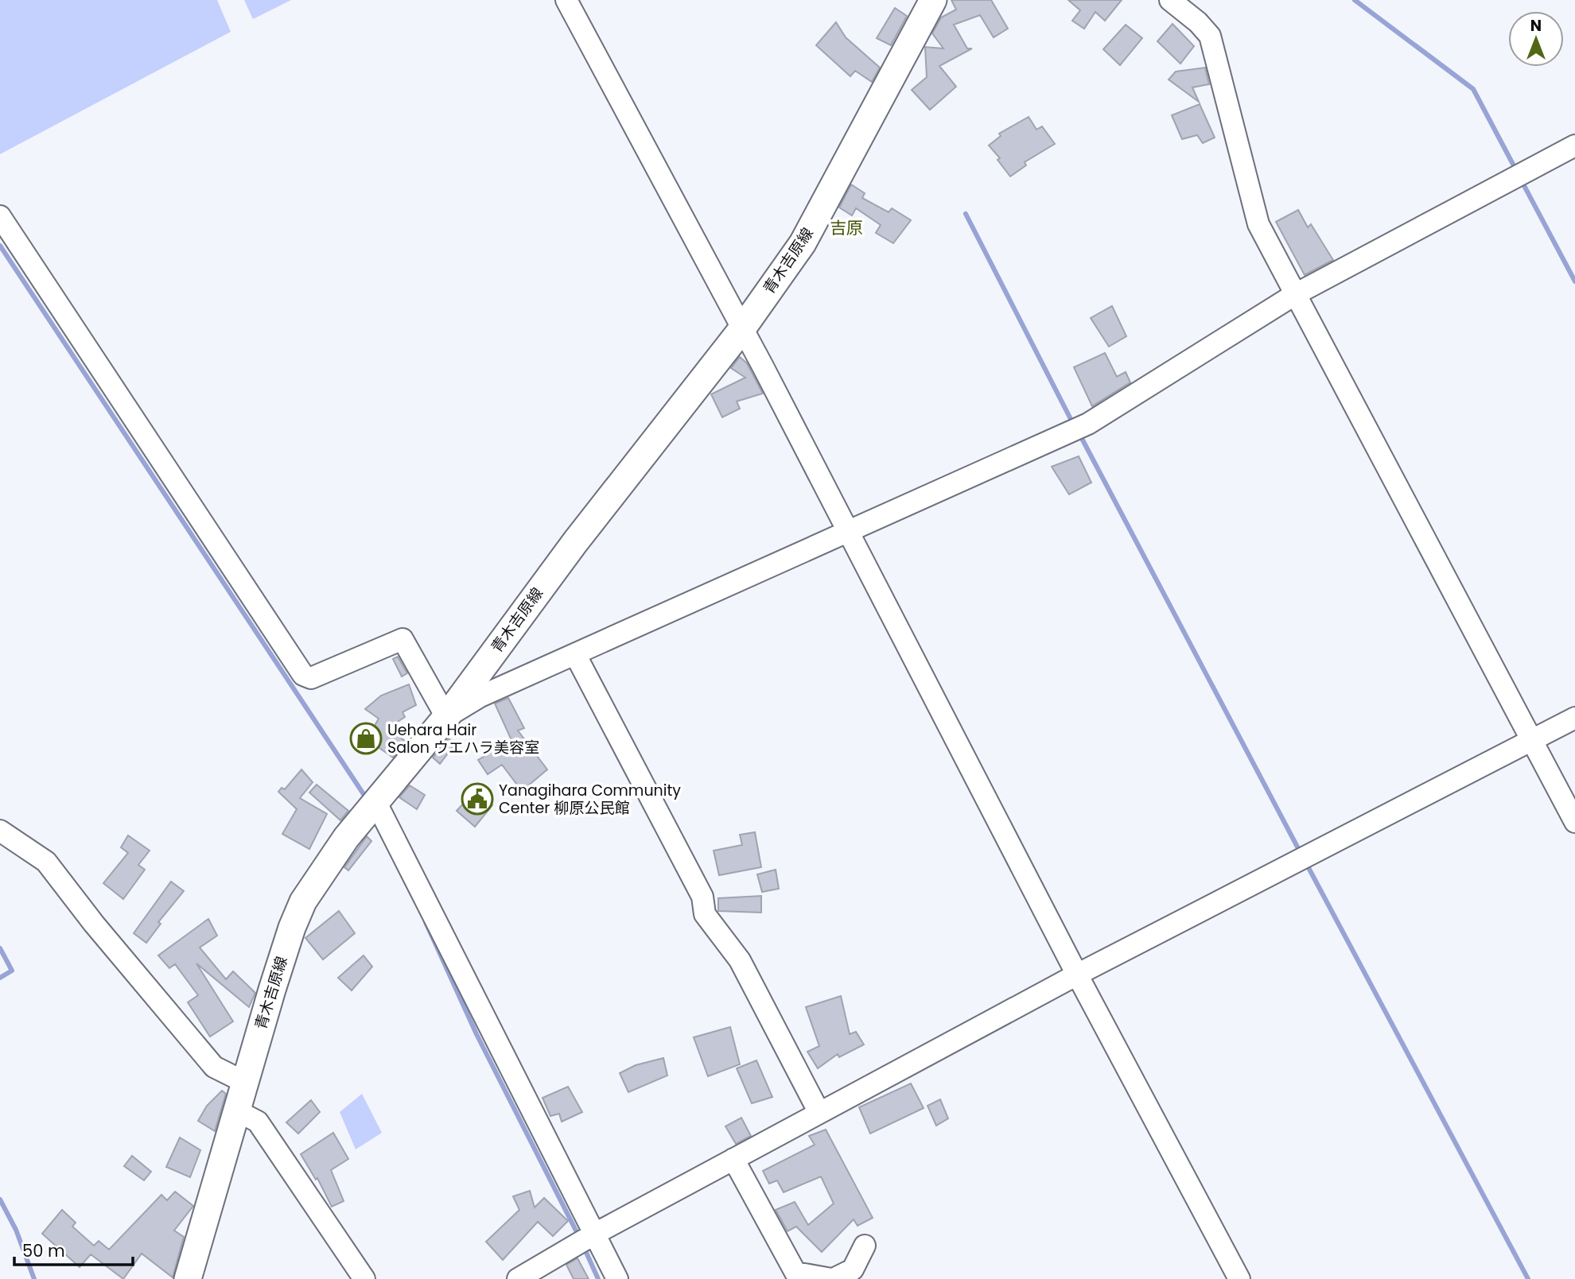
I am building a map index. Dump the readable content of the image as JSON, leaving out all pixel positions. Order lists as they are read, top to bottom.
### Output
{
  "streets": {
    "main road": ["青木吉原線"]
  },
  "districts": ["吉原"],
  "places": {
    "shop": ["Uehara Hair Salon ウエハラ美容室"],
    "public building": ["Yanagihara Community Center 柳原公民館"]
  },
  "scale_bar": "50 m",
  "north": "top"
}
